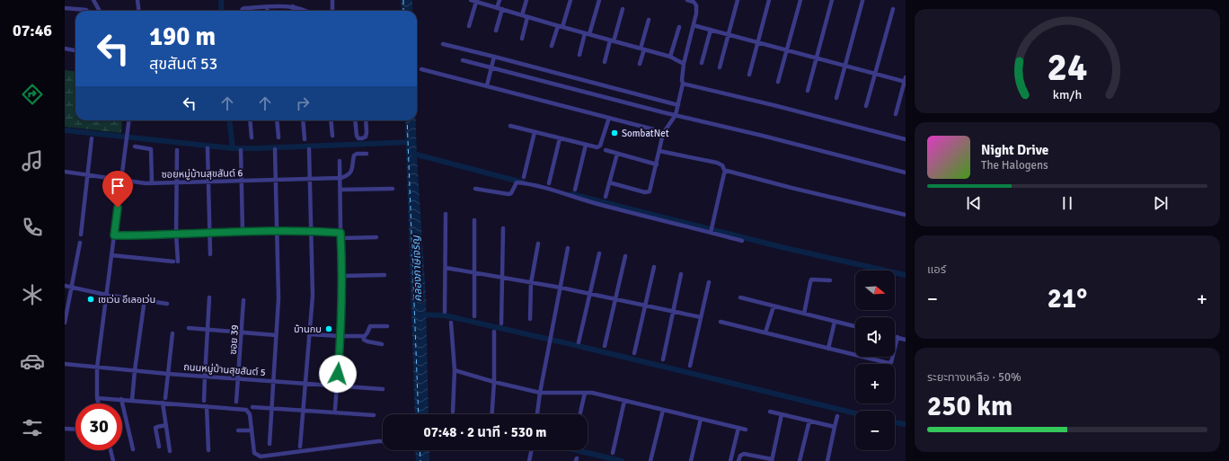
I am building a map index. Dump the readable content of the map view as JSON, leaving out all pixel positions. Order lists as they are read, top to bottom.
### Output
{
  "streets": {
    "street": ["ซอยหมู่บ้านสุขสันต์ 6", "ซอย 39", "ถนนหมู่บ้านสุขสันต์ 5"]
  },
  "crossings": [
    ["ซอย 39", "ถนนหมู่บ้านสุขสันต์ 5"]
  ],
  "water": ["คลองภาษีเจริญ"],
  "places": ["SombatNet", "เซเว่น อีเลอเว่น", "บ้านกบ"],
  "north": "right",
  "page": {
    "tabs": "07:46",
    "turn": ["190 m", "สุขสันต์ 53"],
    "song": ["Night Drive", "The Halogens"],
    "tile": [
      "แอร์",
      ["ระยะทางเหลือ · 50%", "250 km"]
    ],
    "map_buttons": ["+", "−"],
    "heat": ["−", "21°", "+"],
    "limit": "30",
    "trip": "07:48 · 2 นาที · 530 m",
    "gauge": ["24", "km/h"]
  }
}
